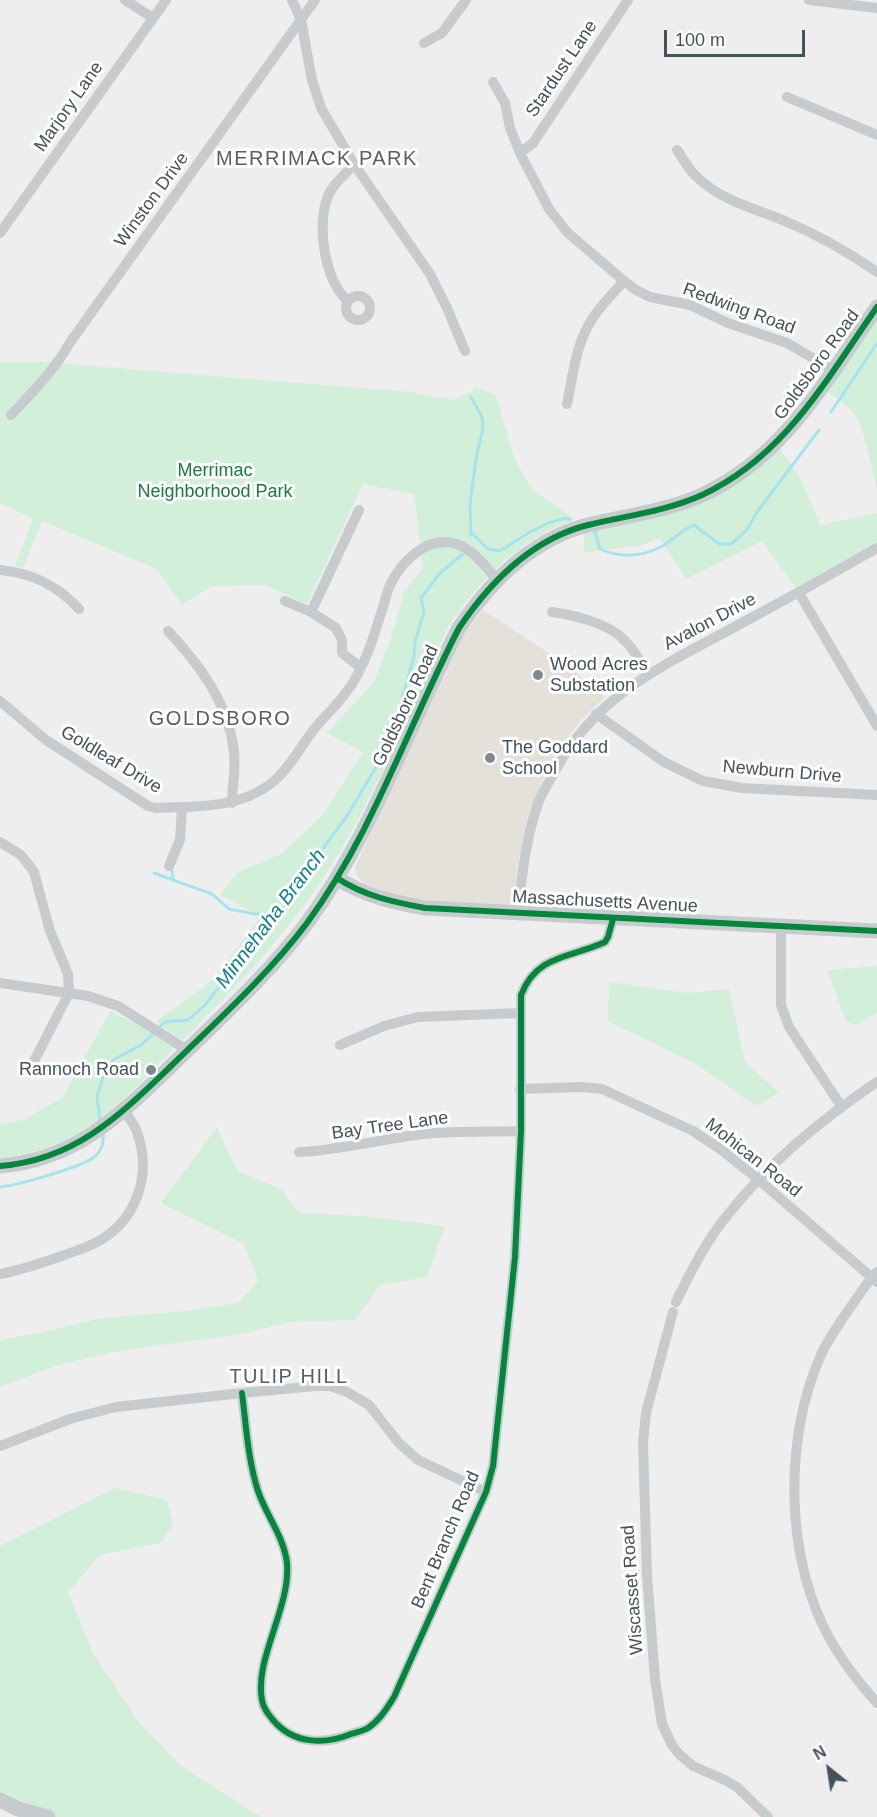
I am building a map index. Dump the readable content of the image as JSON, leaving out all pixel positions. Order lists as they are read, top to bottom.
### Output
{
  "streets": {
    "main road": ["Goldsboro Road", "Massachusetts Avenue"],
    "street": [
      "Stardust Lane",
      "Marjory Lane",
      "Winston Drive",
      "Redwing Road",
      "Avalon Drive",
      "Goldleaf Drive",
      "Newburn Drive",
      "Bay Tree Lane",
      "Mohican Road",
      "Bent Branch Road",
      "Wiscasset Road"
    ]
  },
  "crossings": [
    ["Stardust Lane", "Redwing Road"],
    ["Redwing Road", "Goldsboro Road"],
    ["Goldsboro Road", "Goldleaf Drive"],
    ["Goldsboro Road", "Massachusetts Avenue"],
    ["Avalon Drive", "Newburn Drive"],
    ["Avalon Drive", "Massachusetts Avenue"],
    ["Massachusetts Avenue", "Bent Branch Road"],
    ["Bay Tree Lane", "Bent Branch Road"],
    ["Mohican Road", "Bent Branch Road"],
    ["Mohican Road", "Wiscasset Road"]
  ],
  "districts": ["MERRIMACK PARK", "GOLDSBORO", "TULIP HILL"],
  "water": ["Minnehaha Branch"],
  "parks": ["Merrimac Neighborhood Park"],
  "places": ["Wood Acres Substation", "The Goddard School", "Rannoch Road"],
  "scale_bar": "100 m",
  "north": "top left"
}
